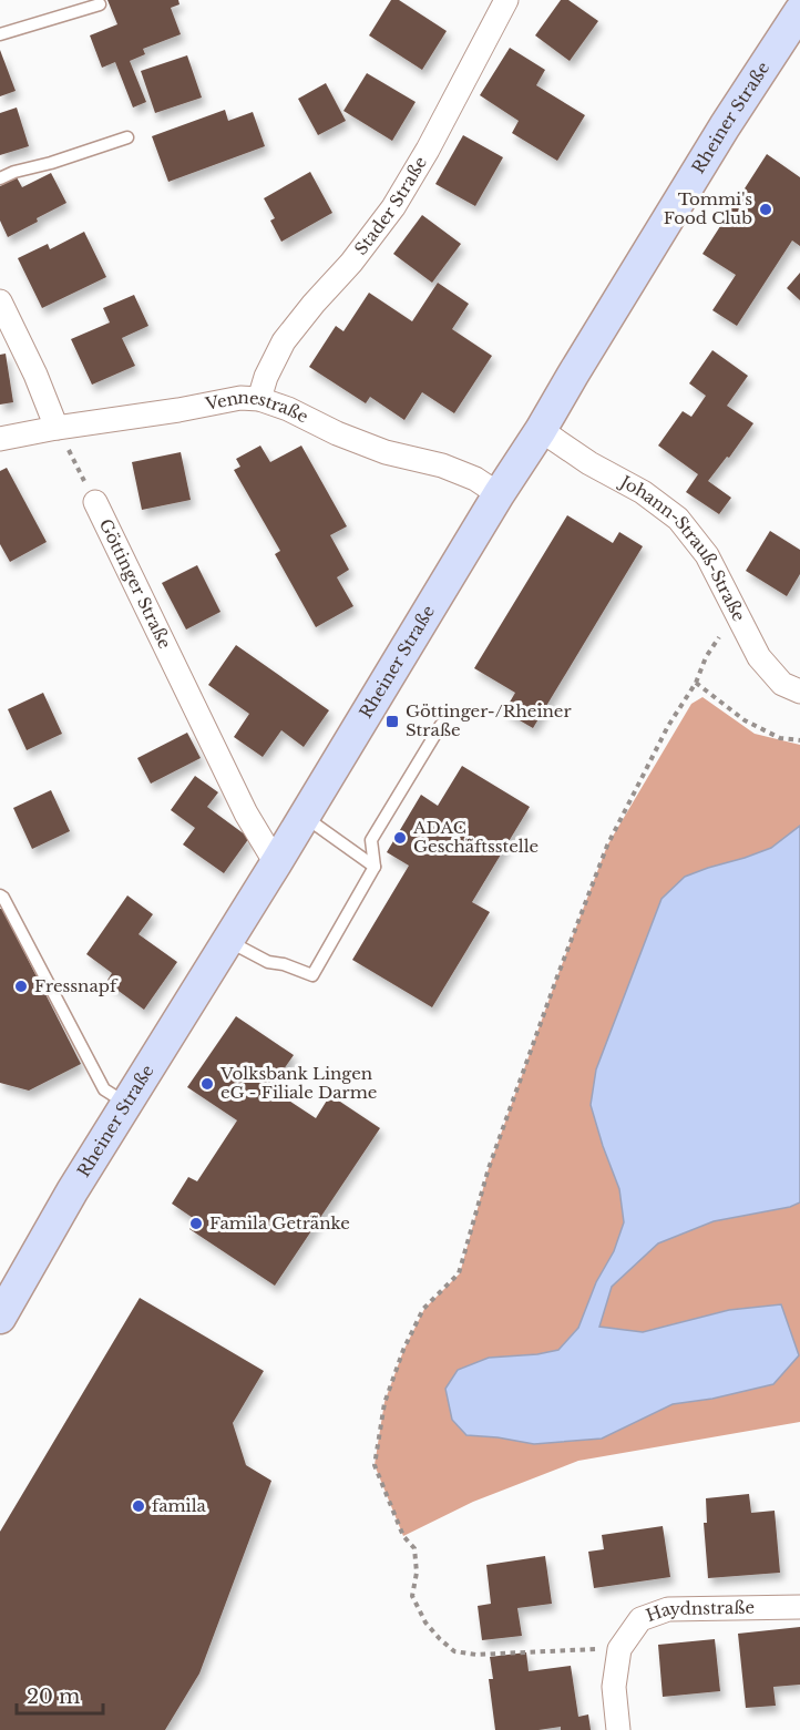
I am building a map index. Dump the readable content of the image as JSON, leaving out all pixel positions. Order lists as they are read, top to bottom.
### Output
{
  "streets": {
    "main road": ["Rheiner Straße"],
    "street": [
      "Stader Straße",
      "Vennestraße",
      "Johann-Strauß-Straße",
      "Göttinger Straße",
      "Haydnstraße"
    ]
  },
  "crossings": [
    ["Rheiner Straße", "Vennestraße"],
    ["Rheiner Straße", "Johann-Strauß-Straße"],
    ["Rheiner Straße", "Göttinger Straße"],
    ["Stader Straße", "Vennestraße"],
    ["Vennestraße", "Göttinger Straße"]
  ],
  "places": {
    "other": [
      "Tommi's Food Club",
      "ADAC Geschäftsstelle",
      "Fressnapf",
      "Volksbank Lingen eG - Filiale Darme",
      "Famila Getränke",
      "famila"
    ],
    "transit": ["Göttinger-/Rheiner Straße"]
  },
  "scale_bar": "20 m"
}
